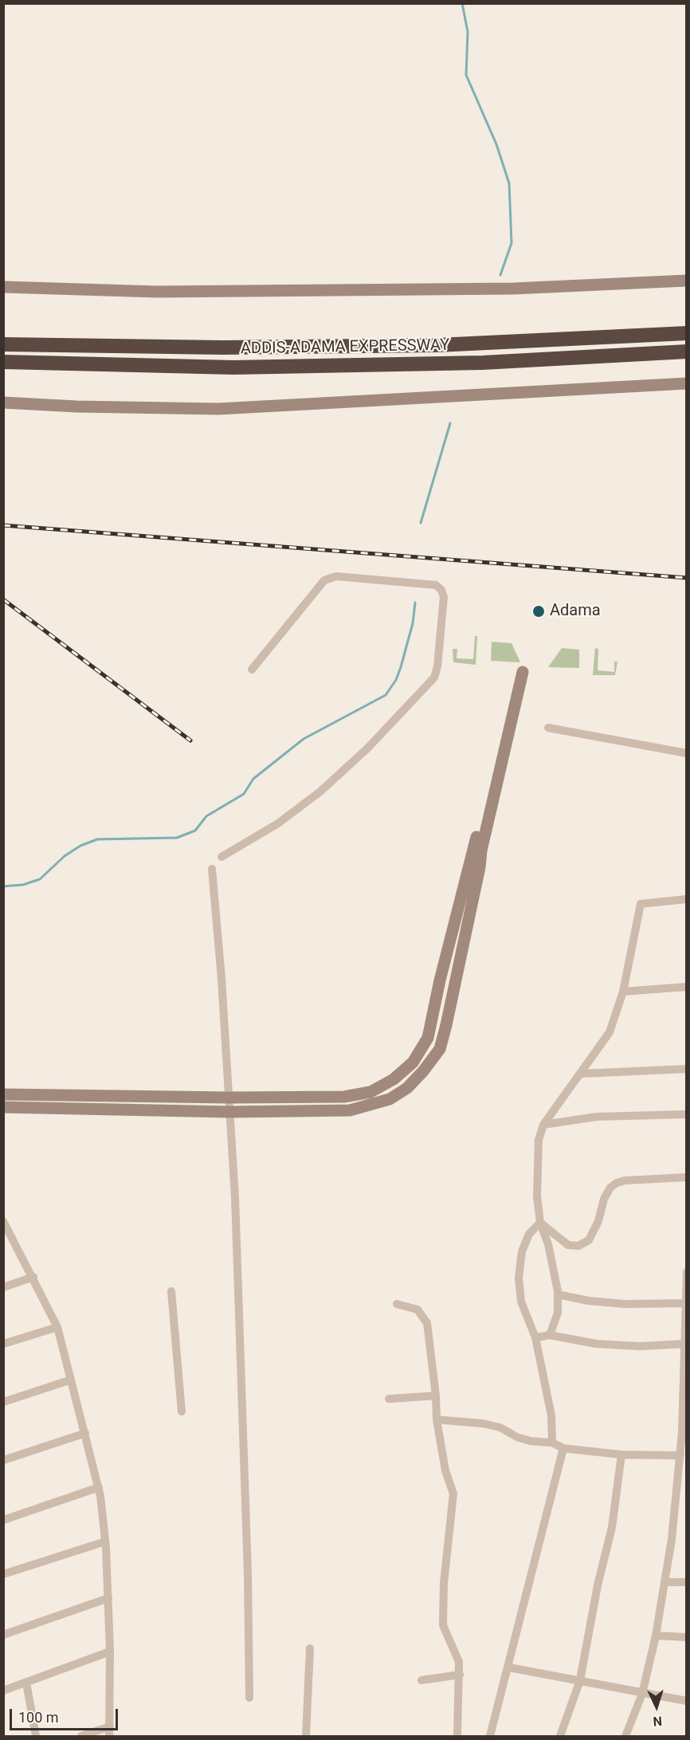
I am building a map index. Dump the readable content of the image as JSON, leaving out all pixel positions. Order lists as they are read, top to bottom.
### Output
{
  "streets": {
    "highway": ["ADDIS-ADAMA EXPRESSWAY"]
  },
  "places": ["Adama"],
  "scale_bar": "100 m",
  "north": "bottom"
}
